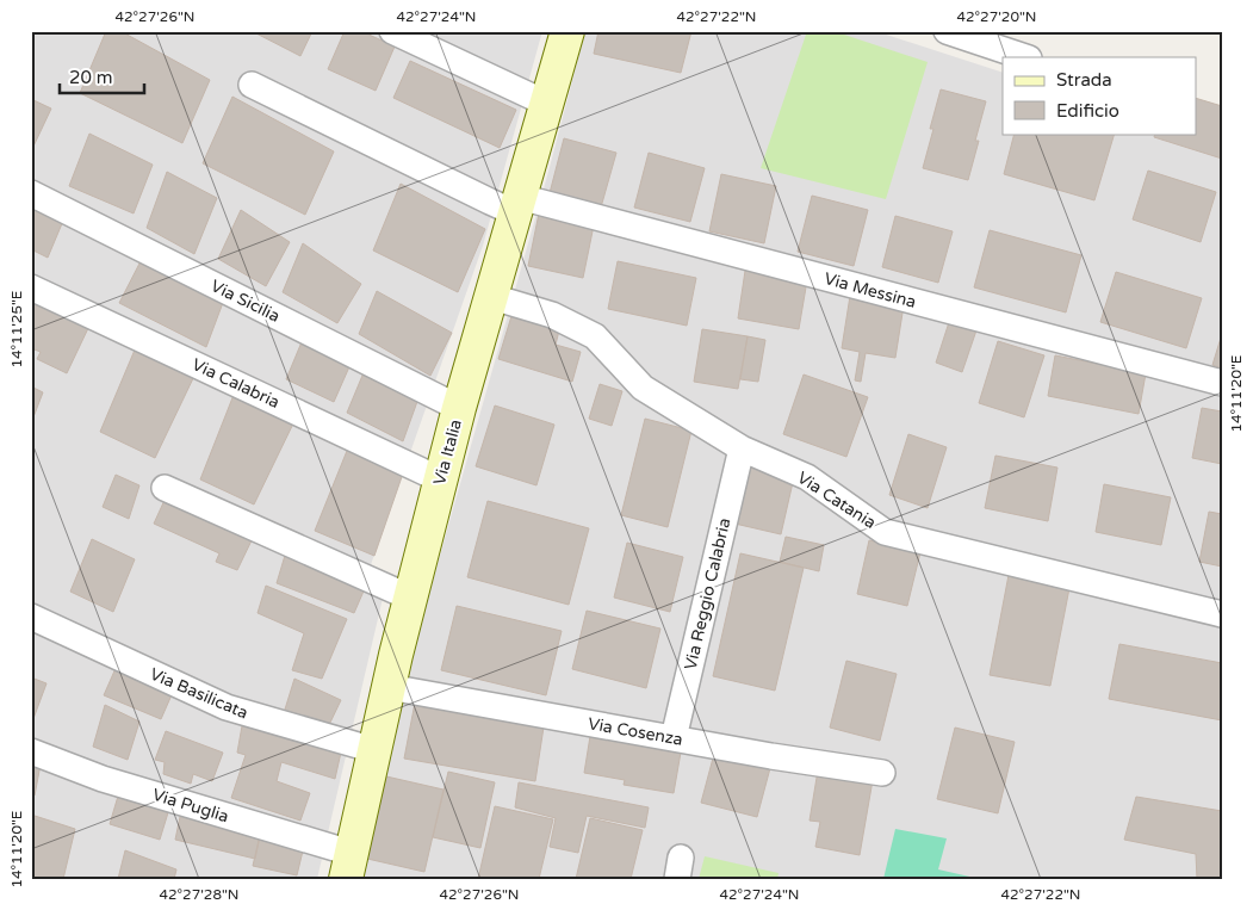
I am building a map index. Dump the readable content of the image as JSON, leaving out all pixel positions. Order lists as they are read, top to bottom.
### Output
{
  "streets": {
    "main road": ["Via Italia"],
    "street": [
      "Via Messina",
      "Via Sicilia",
      "Via Calabria",
      "Via Catania",
      "Via Reggio Calabria",
      "Via Basilicata",
      "Via Cosenza",
      "Via Puglia"
    ]
  },
  "crossings": [
    ["Via Messina", "Via Italia"],
    ["Via Sicilia", "Via Italia"],
    ["Via Calabria", "Via Italia"],
    ["Via Italia", "Via Catania"],
    ["Via Italia", "Via Basilicata"],
    ["Via Italia", "Via Cosenza"],
    ["Via Italia", "Via Puglia"],
    ["Via Catania", "Via Reggio Calabria"],
    ["Via Reggio Calabria", "Via Cosenza"]
  ],
  "legend": ["Strada", "Edificio"],
  "scale_bar": "20 m",
  "coordinates": [
    "42°27'26\"N",
    "42°27'24\"N",
    "42°27'22\"N",
    "42°27'20\"N",
    "14°11'25\"E",
    "14°11'20\"E",
    "42°27'28\"N"
  ]
}
